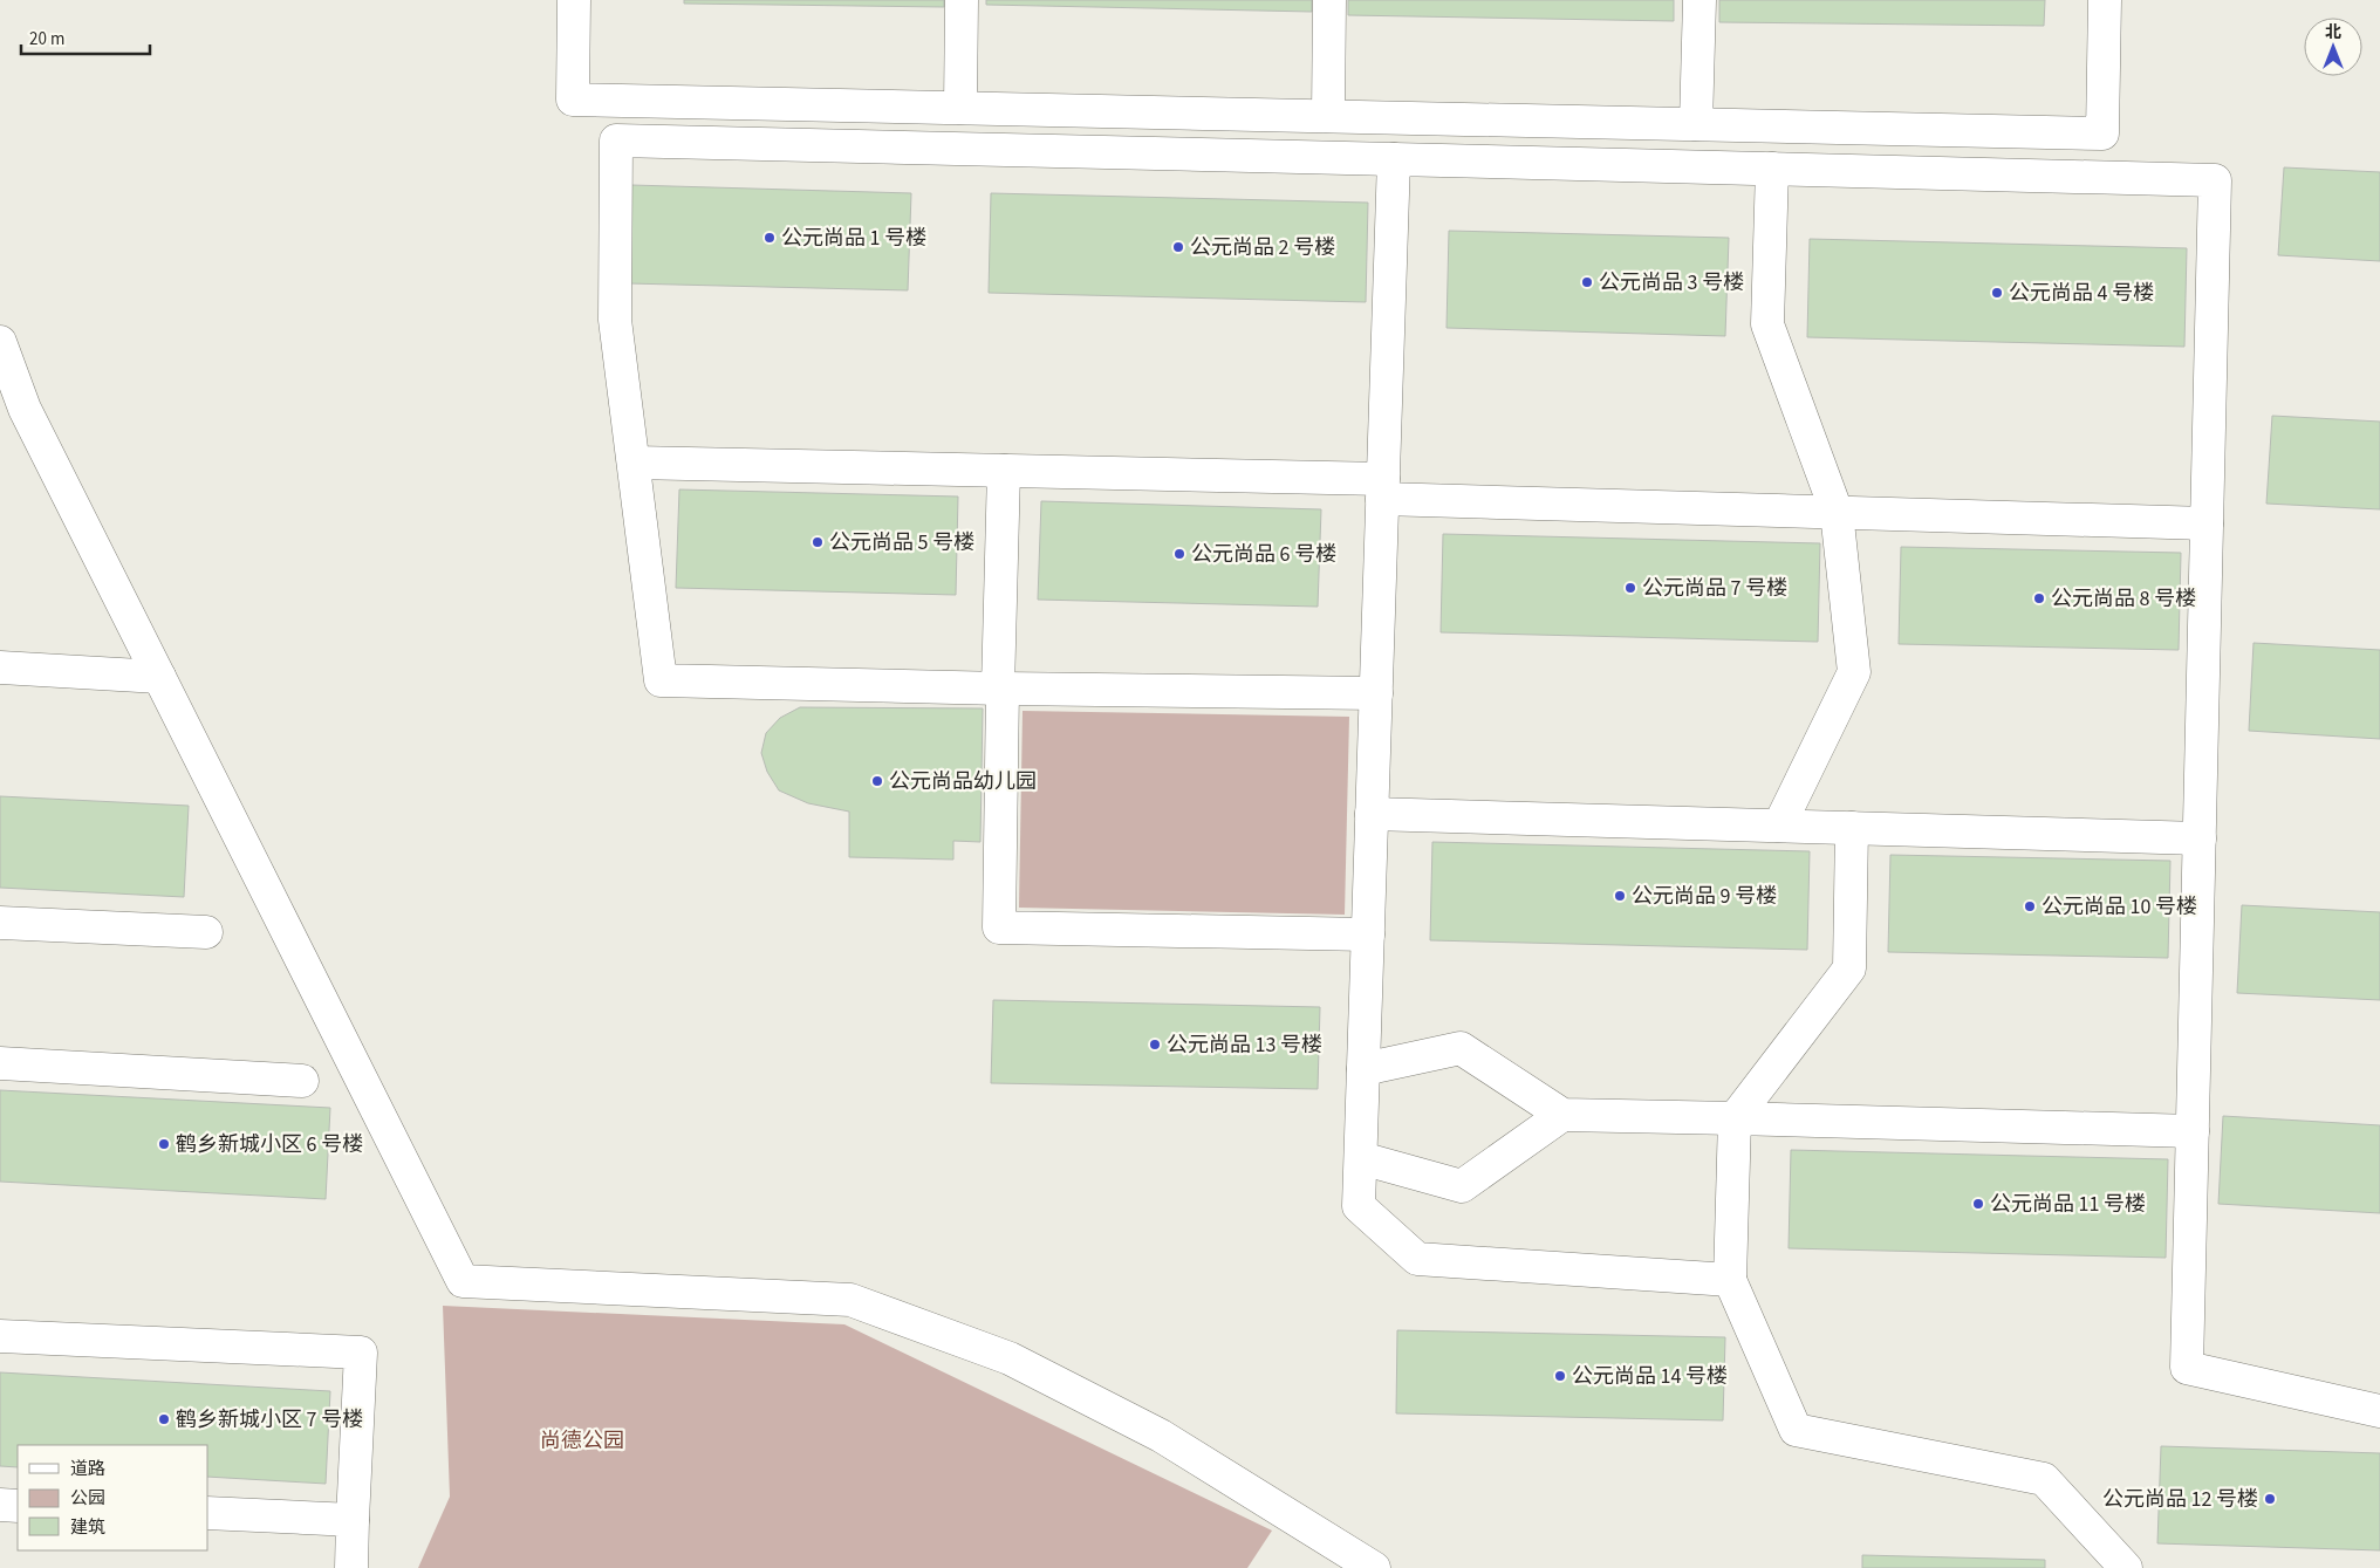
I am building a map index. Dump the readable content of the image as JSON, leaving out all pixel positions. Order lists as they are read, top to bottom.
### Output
{
  "parks": ["尚德公园"],
  "places": [
    "公元尚品 1 号楼",
    "公元尚品 2 号楼",
    "公元尚品 3 号楼",
    "公元尚品 4 号楼",
    "公元尚品 5 号楼",
    "公元尚品 6 号楼",
    "公元尚品 7 号楼",
    "公元尚品 8 号楼",
    "公元尚品幼儿园",
    "公元尚品 9 号楼",
    "公元尚品 10 号楼",
    "公元尚品 13 号楼",
    "鹤乡新城小区 6 号楼",
    "公元尚品 11 号楼",
    "公元尚品 14 号楼",
    "鹤乡新城小区 7 号楼",
    "公元尚品 12 号楼"
  ],
  "legend": ["道路", "公园", "建筑"],
  "scale_bar": "20 m",
  "north": "top"
}
